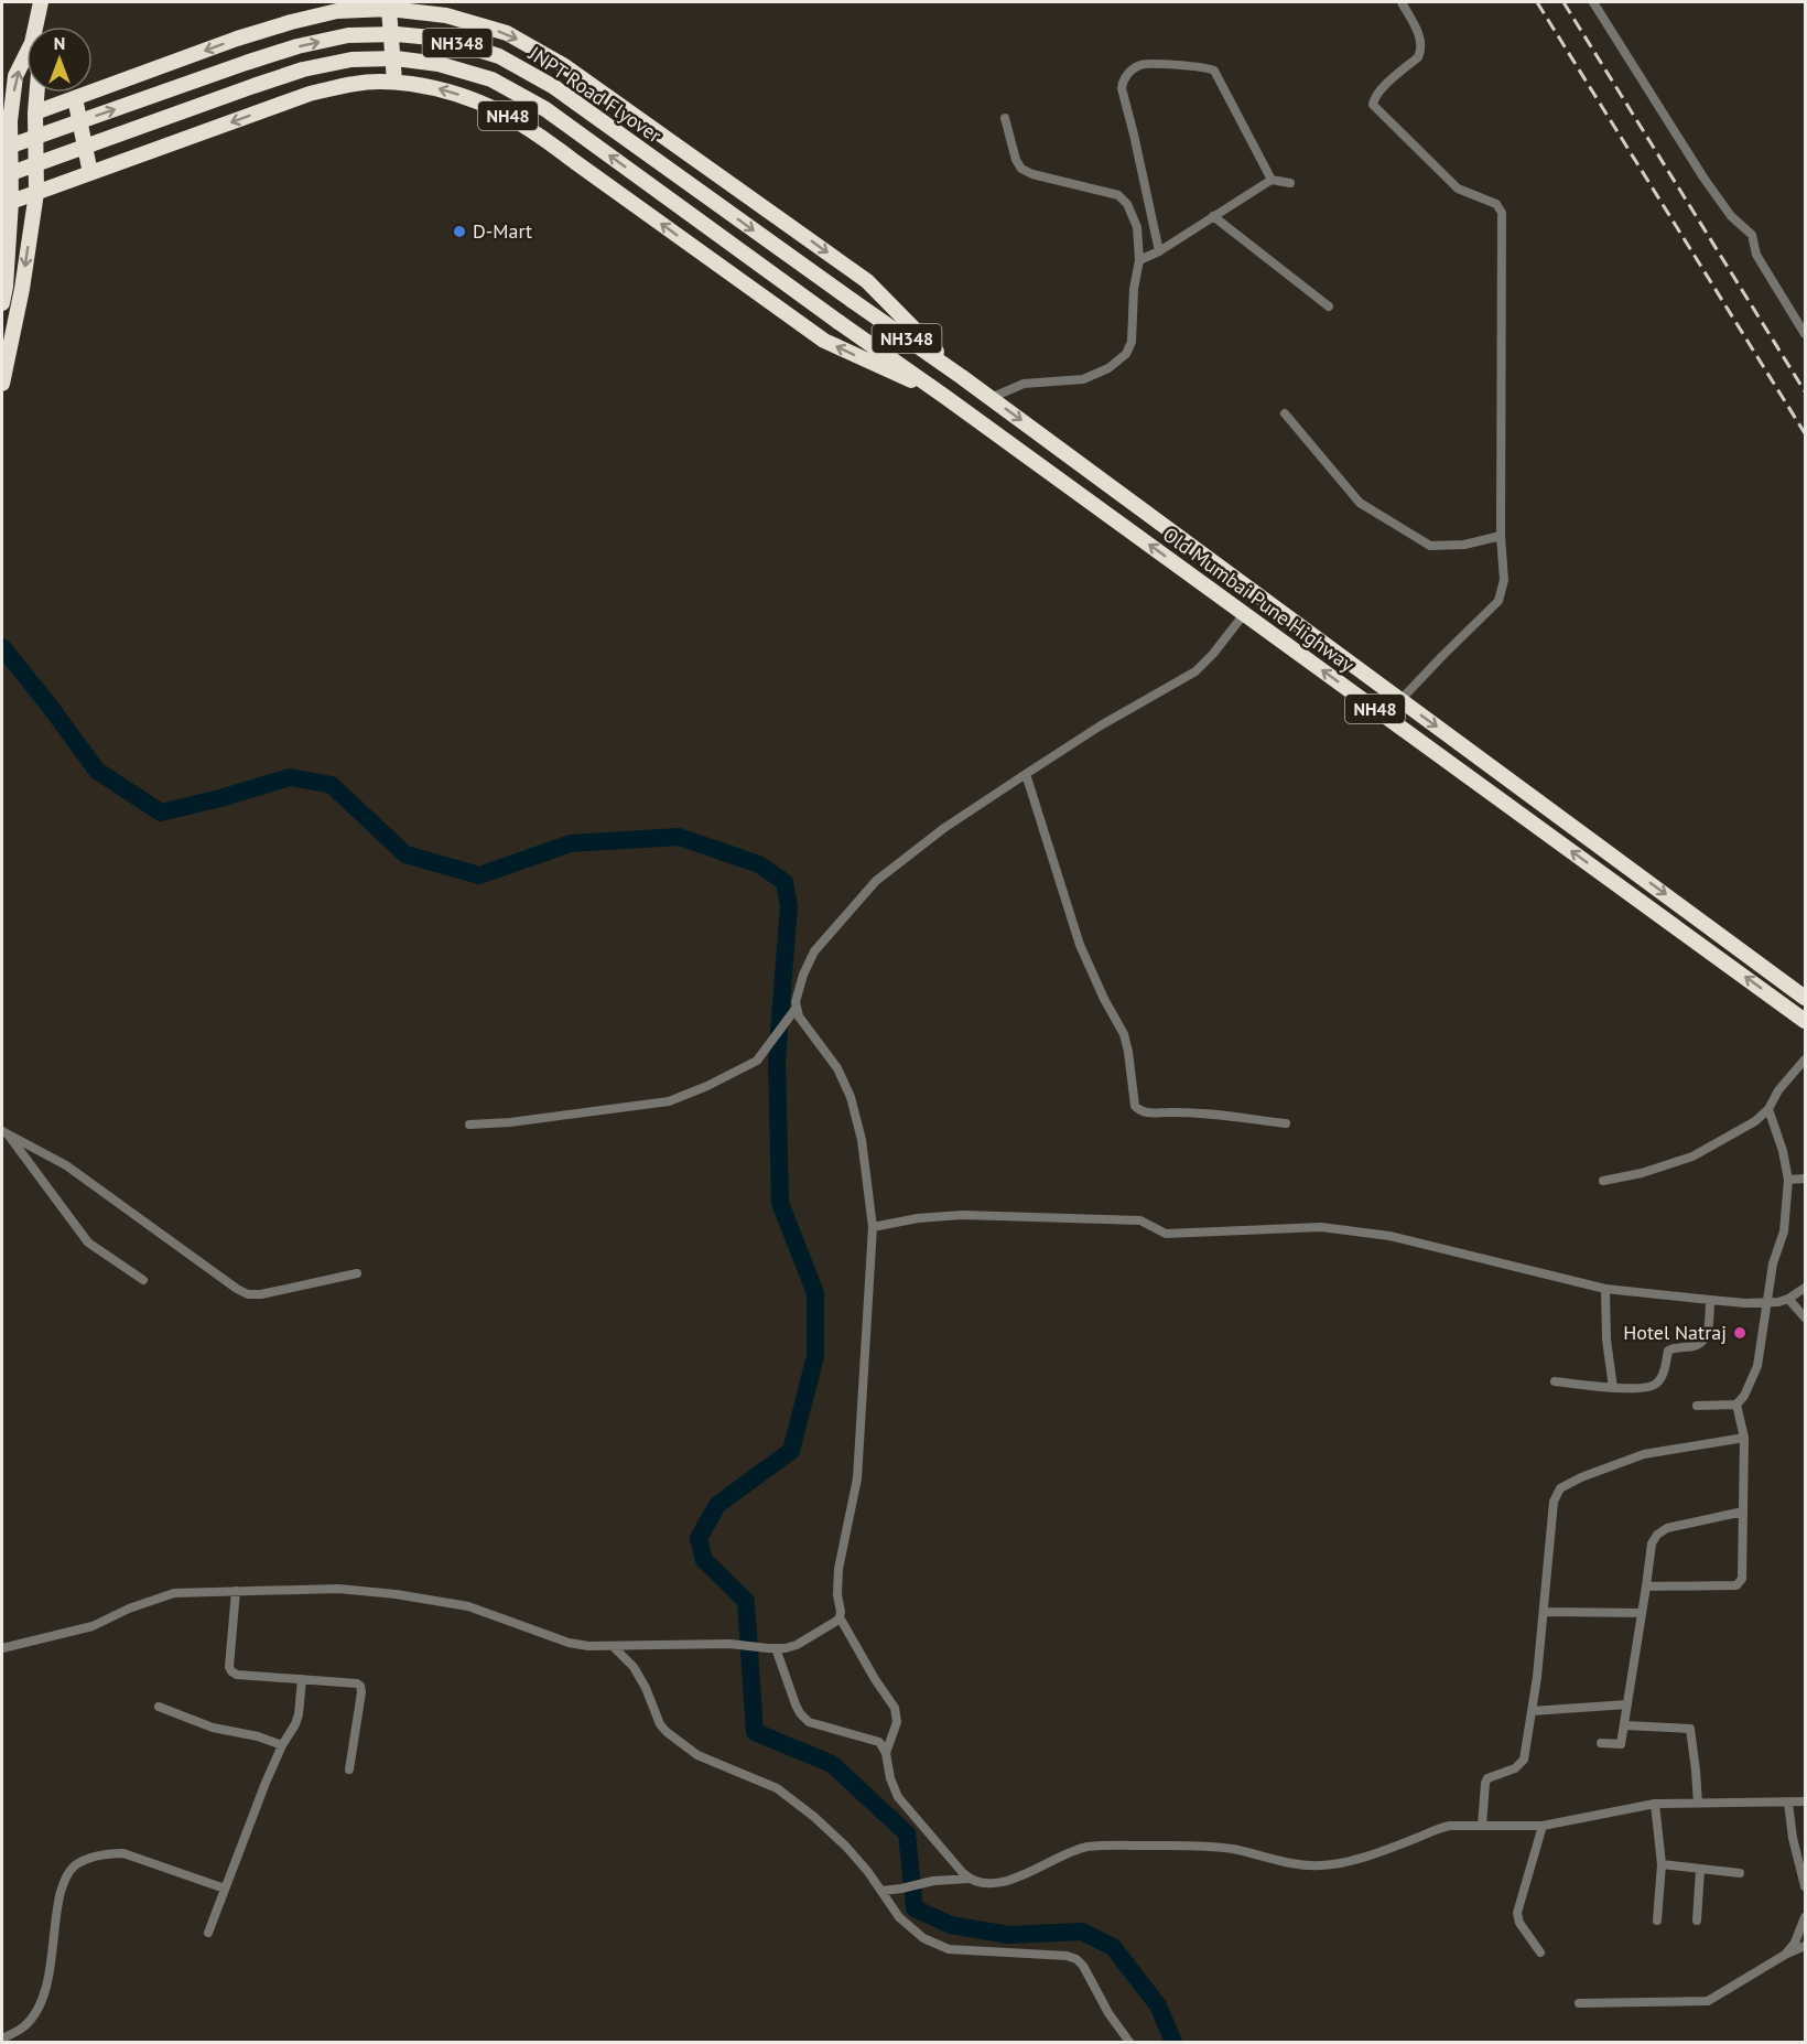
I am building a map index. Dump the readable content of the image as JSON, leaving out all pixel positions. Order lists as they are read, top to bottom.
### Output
{
  "streets": {
    "highway": [
      "NH348",
      "JNPT Road Flyover",
      "NH48",
      "Old Mumbai Pune Highway"
    ]
  },
  "crossings": [
    ["JNPT Road Flyover", "NH48"],
    ["JNPT Road Flyover", "Old Mumbai Pune Highway"],
    ["NH48", "Old Mumbai Pune Highway"]
  ],
  "places": ["D-Mart", "Hotel Natraj"],
  "north": "top"
}
